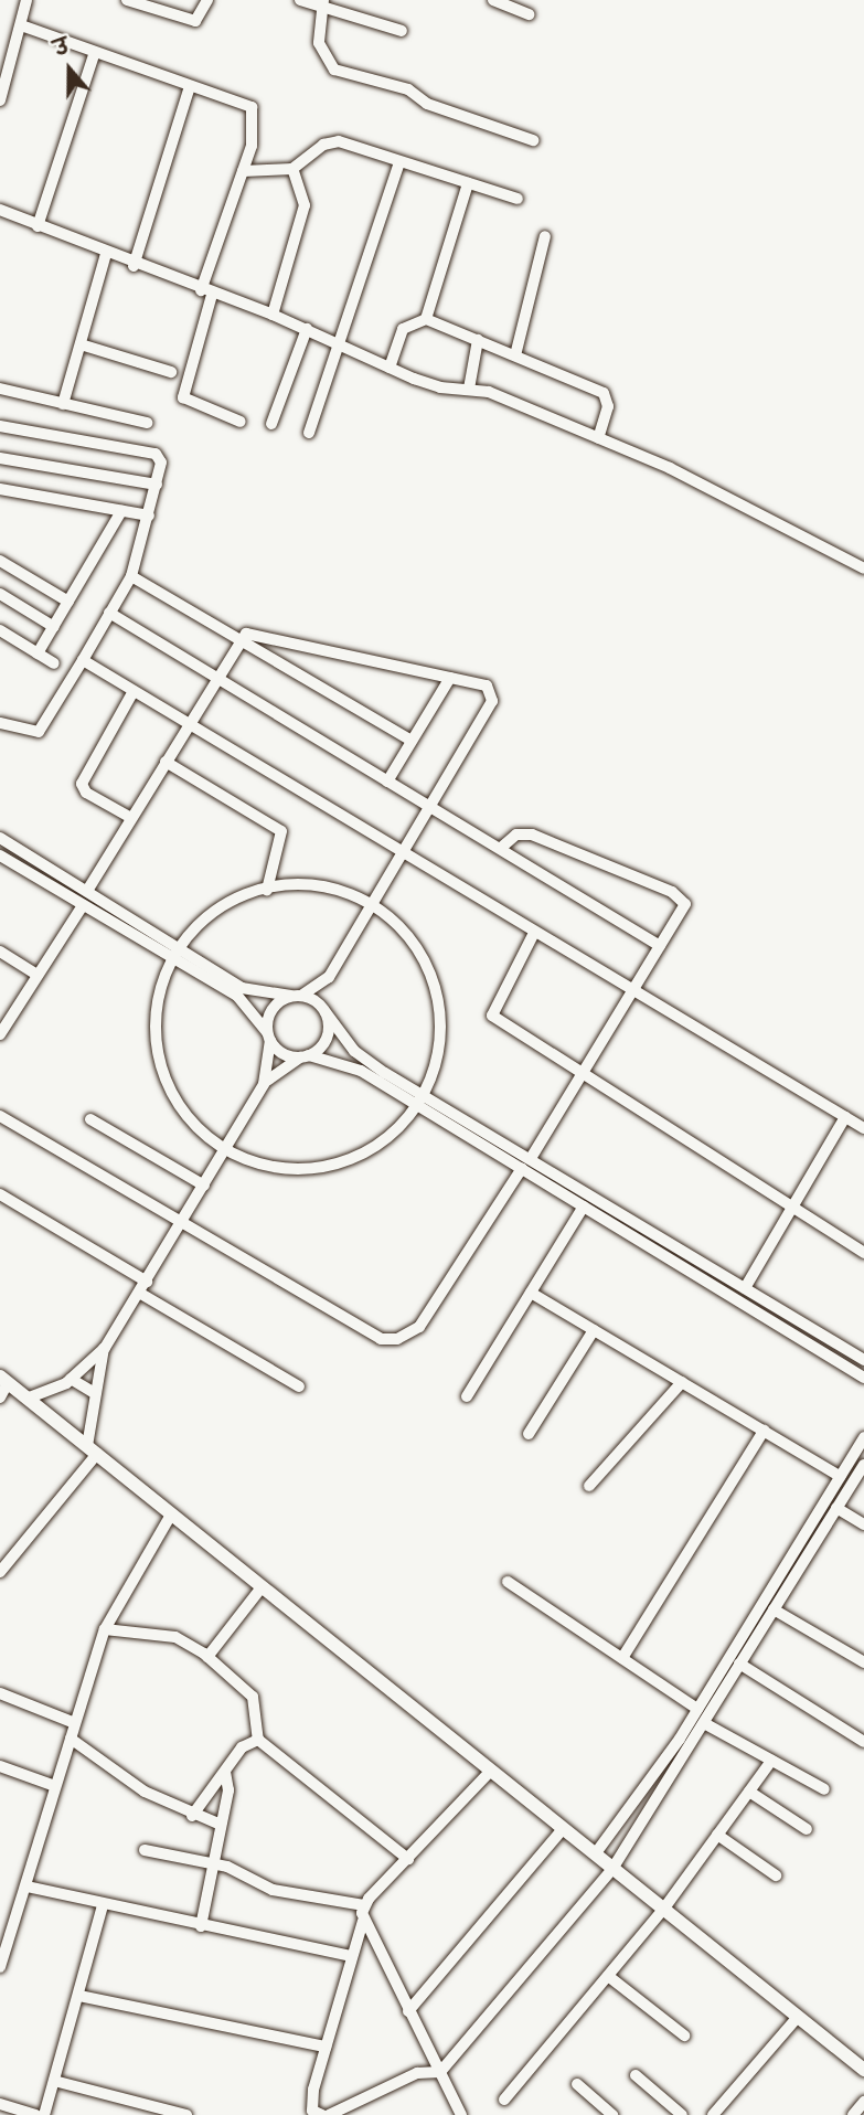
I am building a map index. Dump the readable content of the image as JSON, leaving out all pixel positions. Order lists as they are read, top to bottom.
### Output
{
  "north": "top"
}
